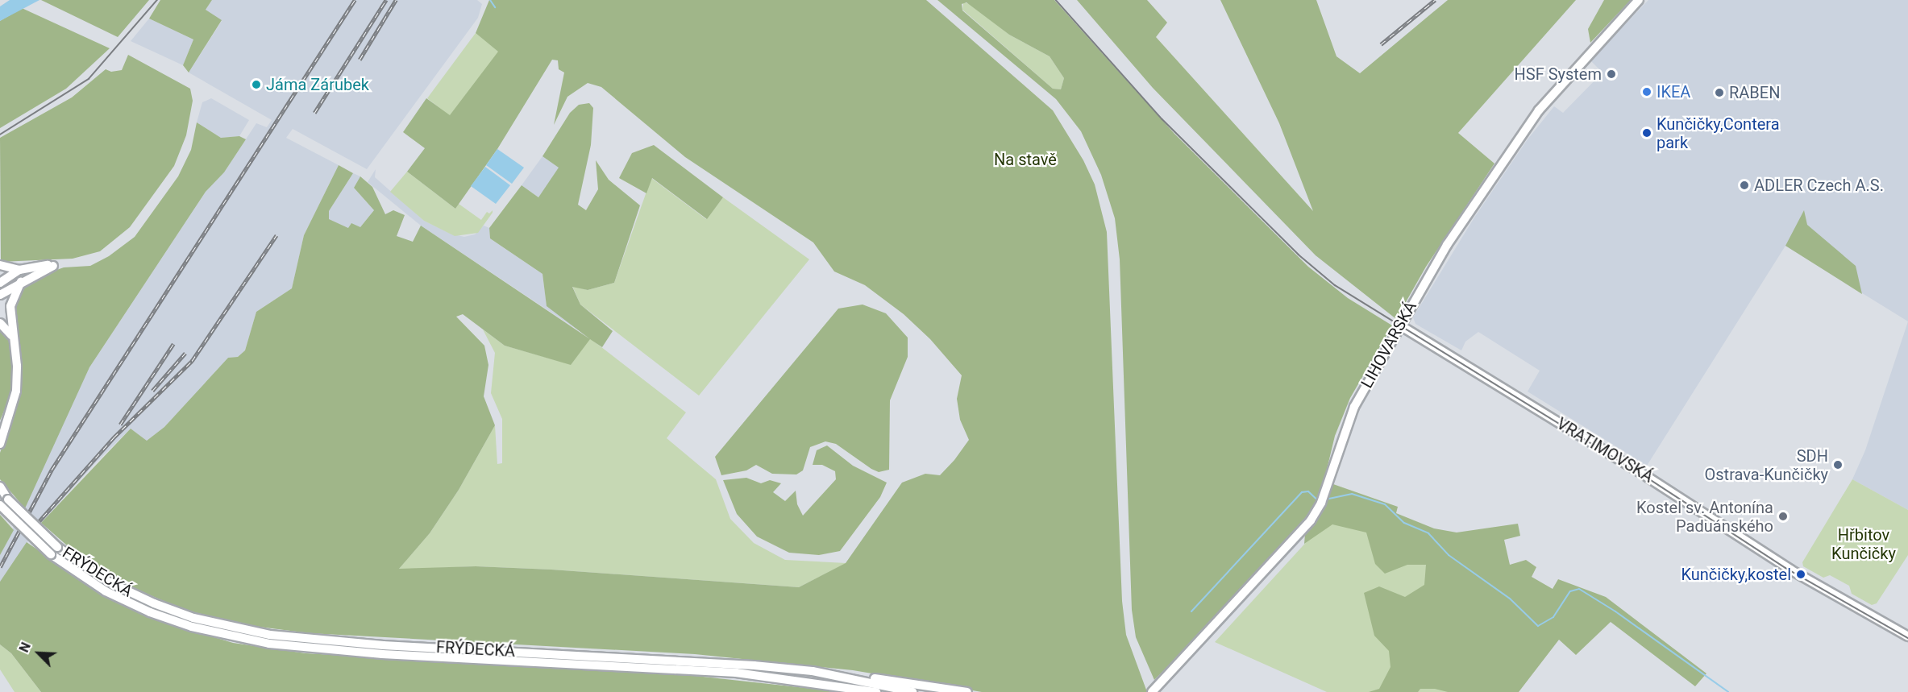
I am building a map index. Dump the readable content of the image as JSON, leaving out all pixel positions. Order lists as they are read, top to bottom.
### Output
{
  "streets": {
    "main road": ["LIHOVARSKÁ", "VRATIMOVSKÁ", "FRÝDECKÁ"]
  },
  "crossings": [
    ["LIHOVARSKÁ", "VRATIMOVSKÁ"]
  ],
  "parks": ["Na stavě", "Hřbitov Kunčičky"],
  "places": [
    "HSF System",
    "Jáma Zárubek",
    "IKEA",
    "RABEN",
    "Kunčičky,Contera park",
    "ADLER Czech A.S.",
    "SDH Ostrava-Kunčičky",
    "Kostel sv. Antonína Paduánského",
    "Kunčičky,kostel"
  ],
  "north": "top left"
}
